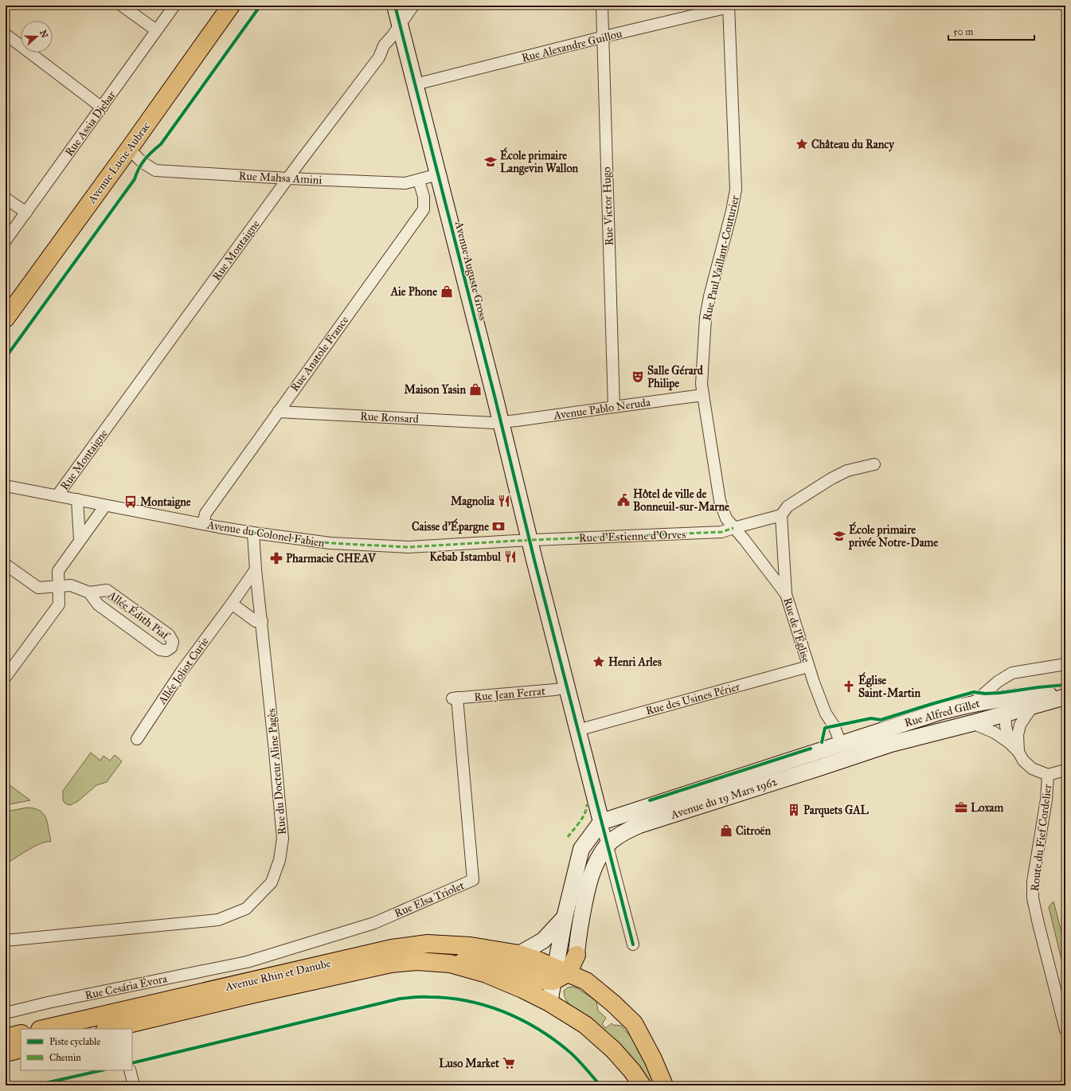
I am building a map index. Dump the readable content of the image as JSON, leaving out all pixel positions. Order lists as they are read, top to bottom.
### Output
{
  "streets": {
    "main road": [
      "Avenue Lucie Aubrac",
      "Avenue Auguste Gross",
      "Rue Alfred Gillet",
      "Avenue du 19 Mars 1962",
      "Avenue Rhin et Danube"
    ],
    "street": [
      "Rue Alexandre Guillou",
      "Rue Assia Djebar",
      "Rue Mahsa Amini",
      "Rue Victor Hugo",
      "Rue Montaigne",
      "Rue Paul Vaillant-Couturier",
      "Rue Anatole France",
      "Avenue Pablo Neruda",
      "Rue Ronsard",
      "Avenue du Colonel Fabien",
      "Rue d'Estienne d'Orves",
      "Allée Édith Piaf",
      "Rue de l'Église",
      "Allée Joliot Curie",
      "Rue Jean Ferrat",
      "Rue des Usines Périer",
      "Rue du Docteur Aline Pagès",
      "Route du Fief Cordelier",
      "Rue Elsa Triolet",
      "Rue Cesária Évora"
    ]
  },
  "crossings": [
    ["Rue Alexandre Guillou", "Rue Victor Hugo"],
    ["Rue Alexandre Guillou", "Rue Paul Vaillant-Couturier"],
    ["Rue Alexandre Guillou", "Avenue Auguste Gross"],
    ["Avenue Lucie Aubrac", "Rue Mahsa Amini"],
    ["Rue Mahsa Amini", "Rue Montaigne"],
    ["Rue Mahsa Amini", "Avenue Auguste Gross"],
    ["Rue Mahsa Amini", "Rue Anatole France"],
    ["Rue Victor Hugo", "Avenue Pablo Neruda"],
    ["Rue Montaigne", "Avenue Auguste Gross"],
    ["Rue Montaigne", "Avenue du Colonel Fabien"],
    ["Rue Paul Vaillant-Couturier", "Avenue Pablo Neruda"],
    ["Rue Paul Vaillant-Couturier", "Rue d'Estienne d'Orves"],
    ["Rue Paul Vaillant-Couturier", "Rue de l'Église"],
    ["Avenue Auguste Gross", "Avenue Pablo Neruda"],
    ["Avenue Auguste Gross", "Rue Ronsard"],
    ["Avenue Auguste Gross", "Avenue du Colonel Fabien"],
    ["Avenue Auguste Gross", "Rue d'Estienne d'Orves"],
    ["Avenue Auguste Gross", "Rue Jean Ferrat"],
    ["Avenue Auguste Gross", "Rue des Usines Périer"],
    ["Avenue Auguste Gross", "Avenue du 19 Mars 1962"],
    ["Rue Anatole France", "Rue Ronsard"],
    ["Rue Anatole France", "Avenue du Colonel Fabien"],
    ["Avenue Pablo Neruda", "Rue Ronsard"],
    ["Avenue du Colonel Fabien", "Rue d'Estienne d'Orves"],
    ["Avenue du Colonel Fabien", "Rue du Docteur Aline Pagès"],
    ["Rue d'Estienne d'Orves", "Rue de l'Église"],
    ["Rue de l'Église", "Rue des Usines Périer"],
    ["Rue de l'Église", "Rue Alfred Gillet"],
    ["Rue de l'Église", "Avenue du 19 Mars 1962"],
    ["Allée Joliot Curie", "Rue du Docteur Aline Pagès"],
    ["Rue Jean Ferrat", "Rue Elsa Triolet"],
    ["Rue Alfred Gillet", "Avenue du 19 Mars 1962"],
    ["Rue Elsa Triolet", "Rue Cesária Évora"]
  ],
  "places": {
    "place": ["Château du Rancy", "Henri Arles"],
    "school or university": ["École primaire Langevin Wallon", "École primaire privée Notre-Dame"],
    "shop": ["Aie Phone", "Maison Yasin", "Citroën"],
    "theatre": ["Salle Gérard Philipe"],
    "public building": ["Hôtel de ville de Bonneuil-sur-Marne"],
    "restaurant": ["Magnolia", "Kebab Istambul"],
    "bus stop": ["Montaigne"],
    "bank": ["Caisse d'Épargne"],
    "pharmacy": ["Pharmacie CHEAV"],
    "church": ["Église Saint-Martin"],
    "office": ["Loxam"],
    "building": ["Parquets GAL"],
    "supermarket": ["Luso Market"]
  },
  "legend": ["Piste cyclable", "Chemin"],
  "scale_bar": "50 m",
  "north": "right"
}
